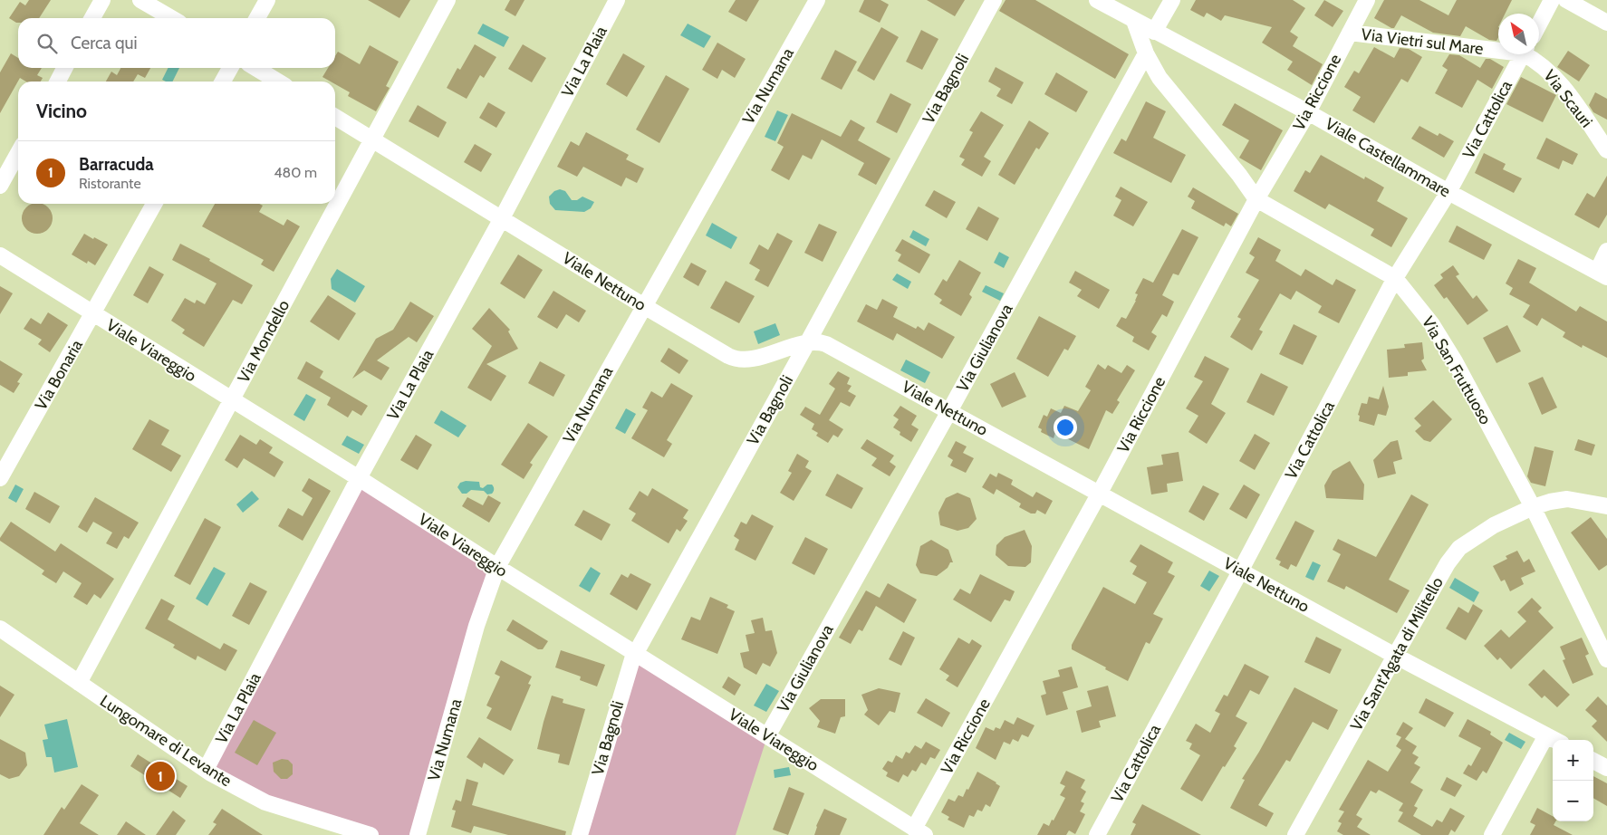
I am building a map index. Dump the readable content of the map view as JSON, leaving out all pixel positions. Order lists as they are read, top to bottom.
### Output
{
  "streets": {
    "street": [
      "Via Vietri sul Mare",
      "Via La Plaia",
      "Via Numana",
      "Via Bagnoli",
      "Via Riccione",
      "Via Scauri",
      "Via Cattolica",
      "Viale Castellammare",
      "Viale Nettuno",
      "Via Mondello",
      "Via Giulianova",
      "Viale Viareggio",
      "Via San Fruttuoso",
      "Via Bonaria",
      "Via Sant'Agata di Militello",
      "Lungomare di Levante"
    ]
  },
  "crossings": [
    ["Via Vietri sul Mare", "Via Riccione"],
    ["Via La Plaia", "Viale Nettuno"],
    ["Via La Plaia", "Viale Viareggio"],
    ["Via La Plaia", "Lungomare di Levante"],
    ["Via Numana", "Viale Nettuno"],
    ["Via Numana", "Viale Viareggio"],
    ["Via Bagnoli", "Viale Nettuno"],
    ["Via Bagnoli", "Viale Viareggio"],
    ["Via Riccione", "Viale Castellammare"],
    ["Via Riccione", "Viale Nettuno"],
    ["Via Riccione", "Viale Viareggio"],
    ["Via Riccione", "Via San Fruttuoso"],
    ["Via Cattolica", "Viale Castellammare"],
    ["Via Cattolica", "Viale Nettuno"],
    ["Via Cattolica", "Via San Fruttuoso"],
    ["Viale Castellammare", "Via San Fruttuoso"],
    ["Viale Nettuno", "Via Mondello"],
    ["Viale Nettuno", "Via Giulianova"],
    ["Viale Nettuno", "Via Sant'Agata di Militello"],
    ["Via Mondello", "Viale Viareggio"],
    ["Via Mondello", "Lungomare di Levante"],
    ["Via Giulianova", "Viale Viareggio"],
    ["Via Giulianova", "Via San Fruttuoso"],
    ["Viale Viareggio", "Via Bonaria"],
    ["Via San Fruttuoso", "Via Sant'Agata di Militello"]
  ],
  "north": "top left",
  "page": {
    "search": "Cerca qui",
    "heading": "Vicino",
    "list": [
      {
        "mark": "1",
        "name": "Barracuda",
        "note": "Ristorante",
        "value": "480 m"
      }
    ],
    "map_buttons": ["+", "−"],
    "pins": "1"
  }
}
